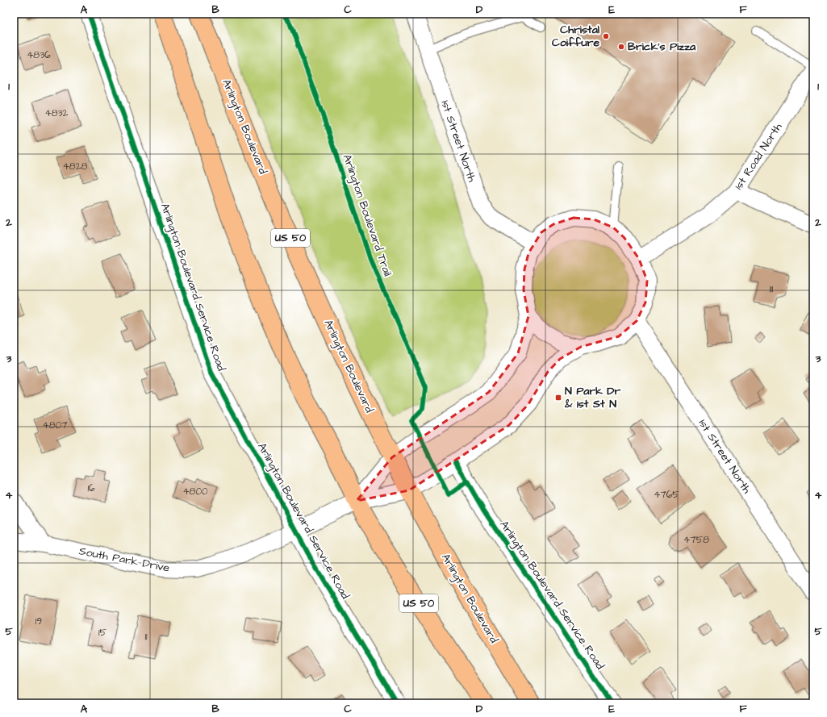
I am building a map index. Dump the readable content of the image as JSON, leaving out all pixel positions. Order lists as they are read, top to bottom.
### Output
{
  "streets": {
    "highway": ["Arlington Boulevard", "US 50"],
    "street": [
      "1st Street North",
      "1st Road North",
      "Arlington Boulevard Service Road",
      "South Park Drive"
    ],
    "cycle path": ["Arlington Boulevard Trail"]
  },
  "crossings": [
    ["US 50", "South Park Drive"],
    ["Arlington Boulevard Service Road", "South Park Drive"]
  ],
  "places": {
    "other": ["Christal Coiffure", "Brick's Pizza"],
    "transit": ["N Park Dr & 1st St N"]
  },
  "house_numbers": [
    "4836",
    "4832",
    "4828",
    "111",
    "4807",
    "16",
    "4800",
    "4765",
    "4758",
    "19",
    "15",
    "11"
  ],
  "grid": {
    "columns": [
      "A",
      "B",
      "C",
      "D",
      "E",
      "F"
    ],
    "rows": [
      "1",
      "2",
      "3",
      "4",
      "5"
    ]
  }
}
